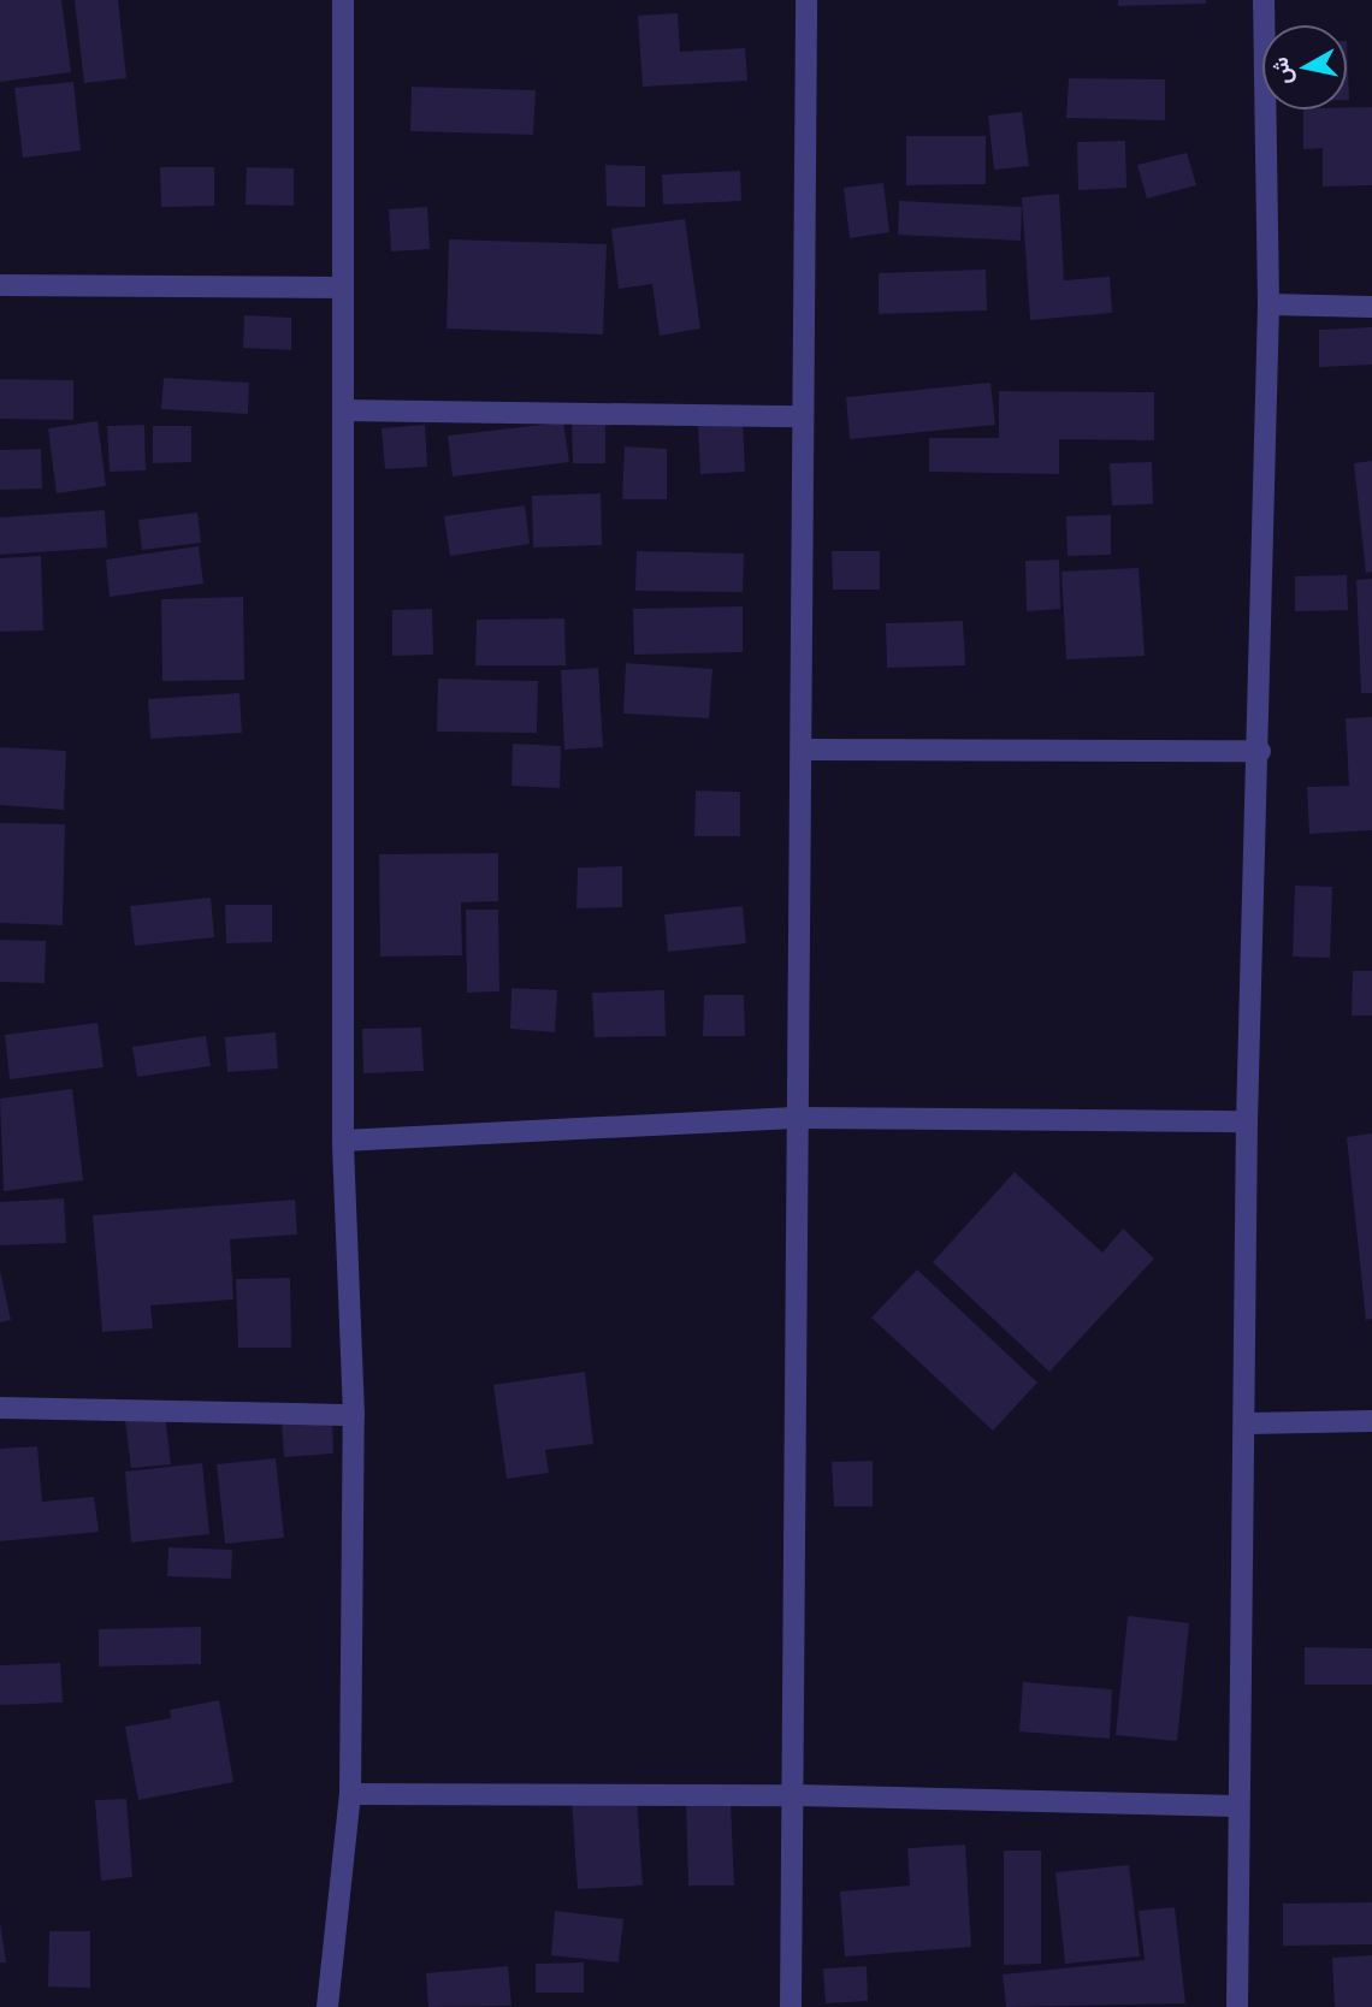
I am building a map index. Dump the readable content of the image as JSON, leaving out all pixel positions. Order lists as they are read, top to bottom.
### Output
{
  "north": "left"
}
